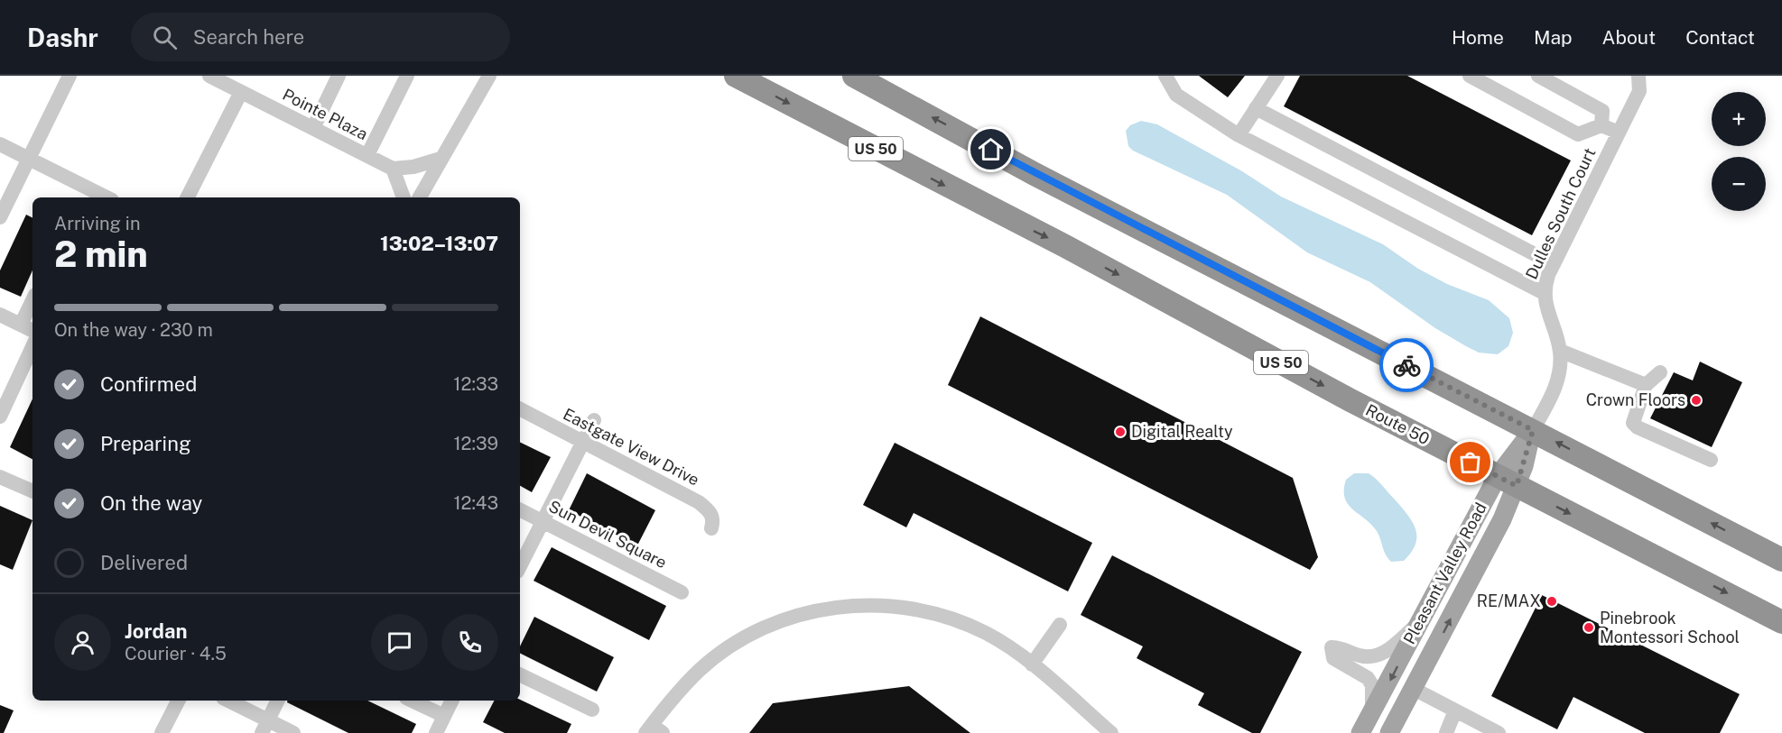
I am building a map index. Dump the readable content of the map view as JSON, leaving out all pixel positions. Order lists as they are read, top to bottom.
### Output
{
  "streets": {
    "highway": ["US 50", "Route 50"],
    "main road": ["Pleasant Valley Road"],
    "street": [
      "Pointe Plaza",
      "Dulles South Court",
      "Eastgate View Drive",
      "Sun Devil Square"
    ]
  },
  "crossings": [
    ["Dulles South Court", "Pleasant Valley Road"],
    ["Route 50", "Pleasant Valley Road"]
  ],
  "places": [
    "Crown Floors",
    "Digital Realty",
    "RE/MAX",
    "Pinebrook Montessori School"
  ],
  "page": {
    "header": "Dashr",
    "search": "Search here",
    "nav": [
      "Home",
      "Map",
      "About",
      "Contact"
    ],
    "map_buttons": ["+", "−"],
    "heading": ["2 min", "Arriving in", "13:02–13:07"],
    "panel": ["Jordan", "Courier · 4.5"],
    "bar": "On the way · 230 m",
    "list": [
      ["Confirmed", "12:33"],
      ["Preparing", "12:39"],
      ["On the way", "12:43"],
      "Delivered"
    ]
  }
}
